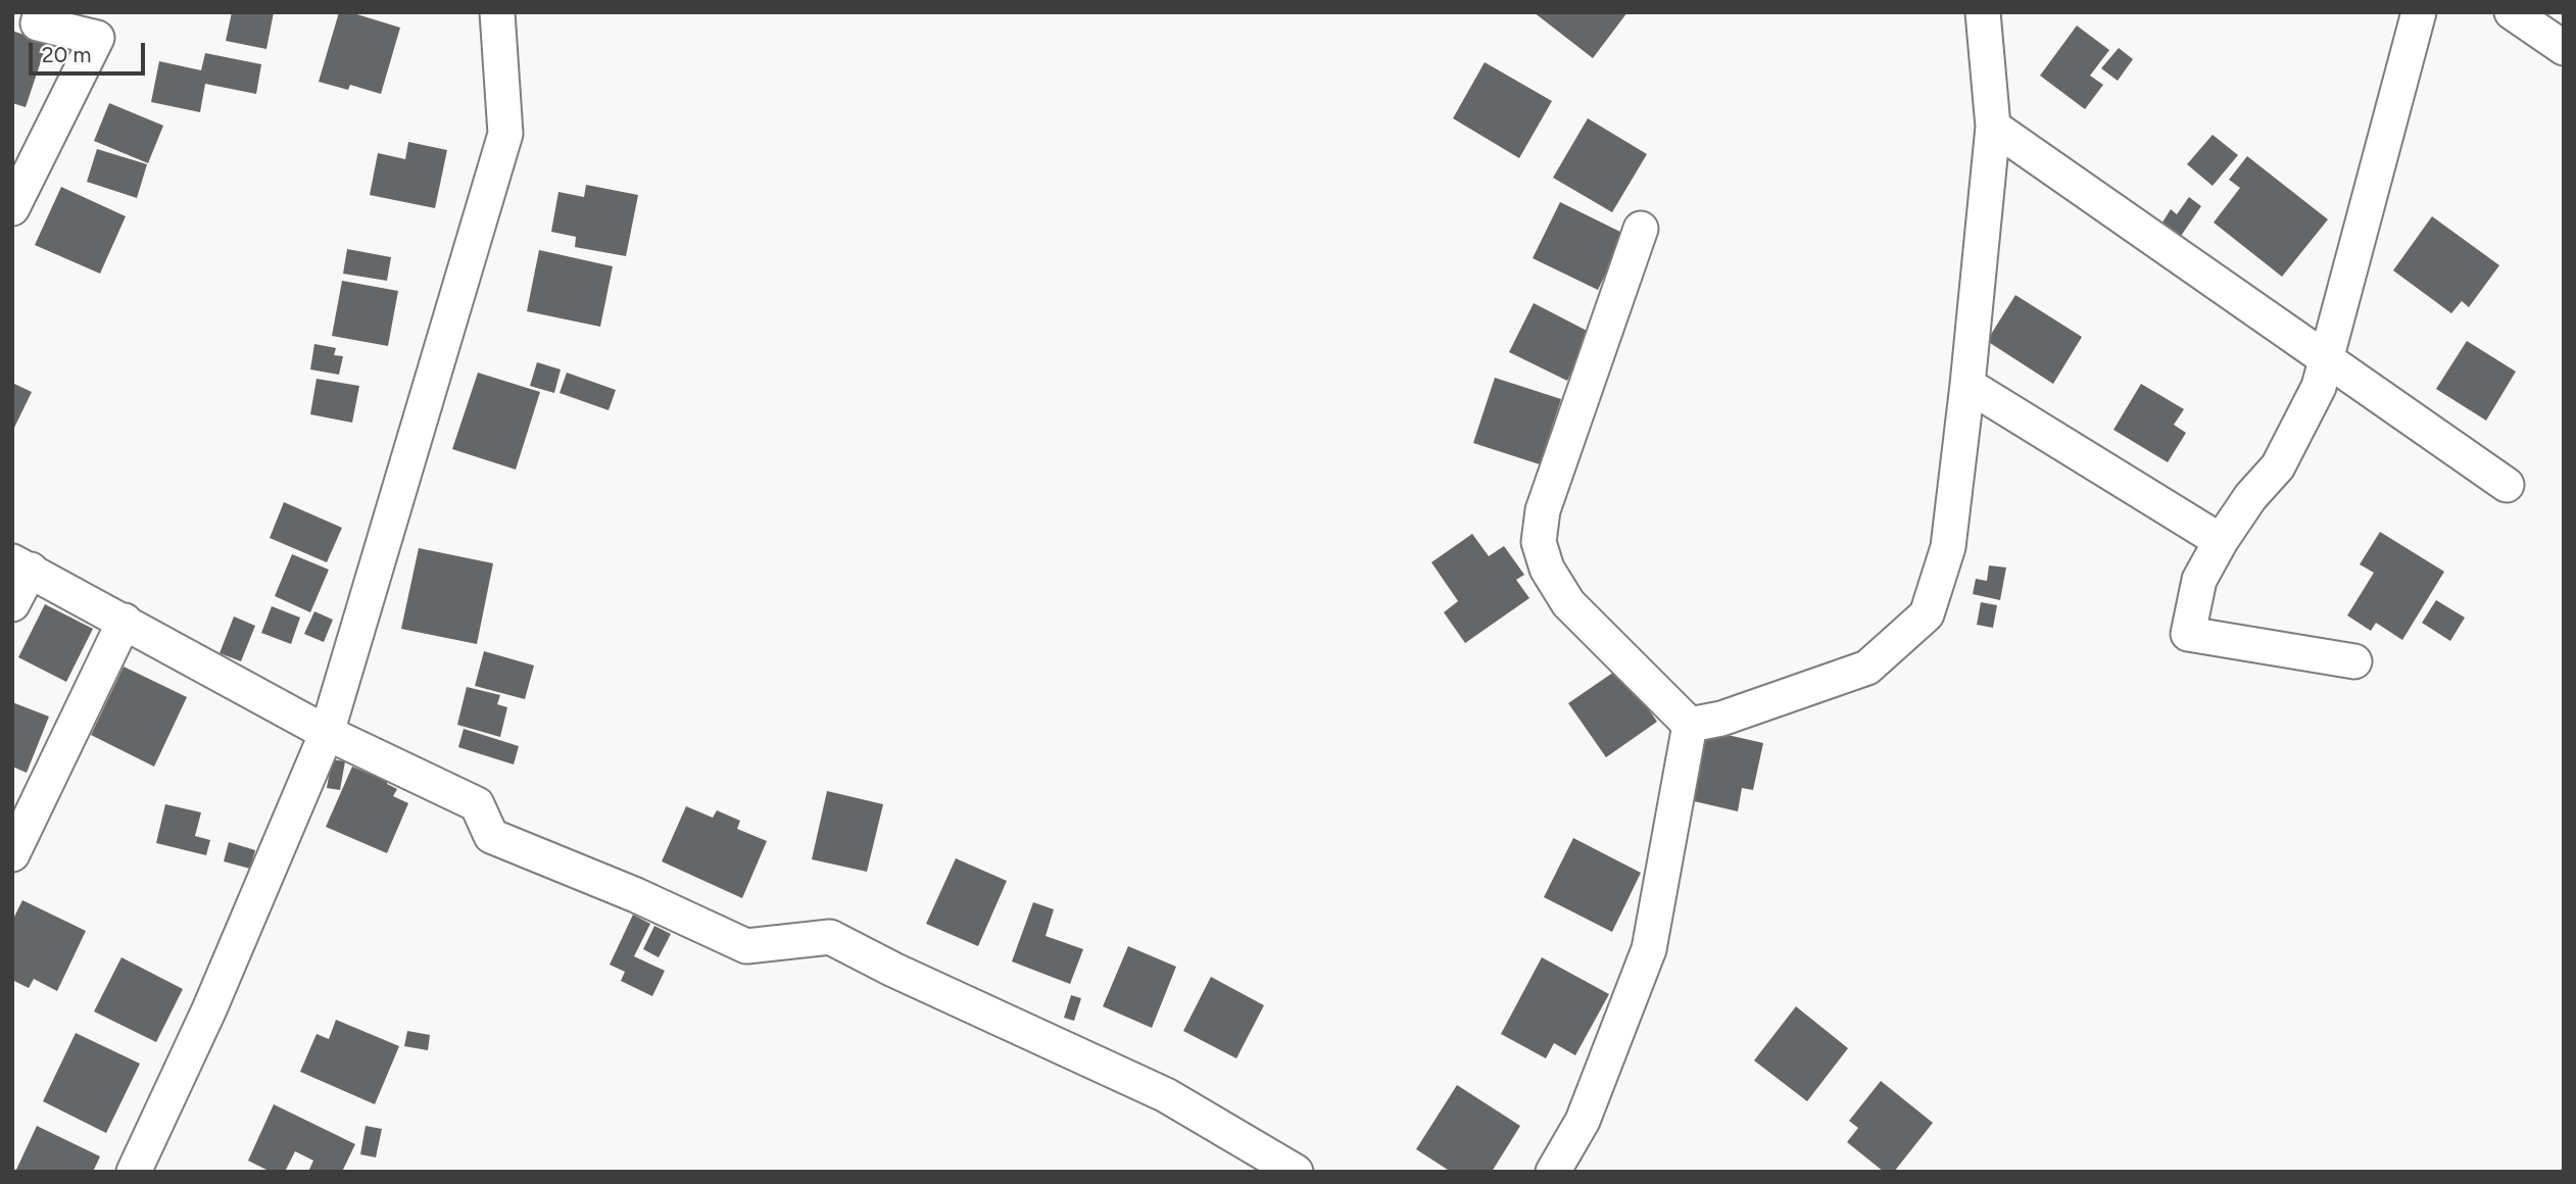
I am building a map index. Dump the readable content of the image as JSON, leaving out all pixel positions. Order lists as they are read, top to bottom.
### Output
{
  "scale_bar": "20 m"
}
